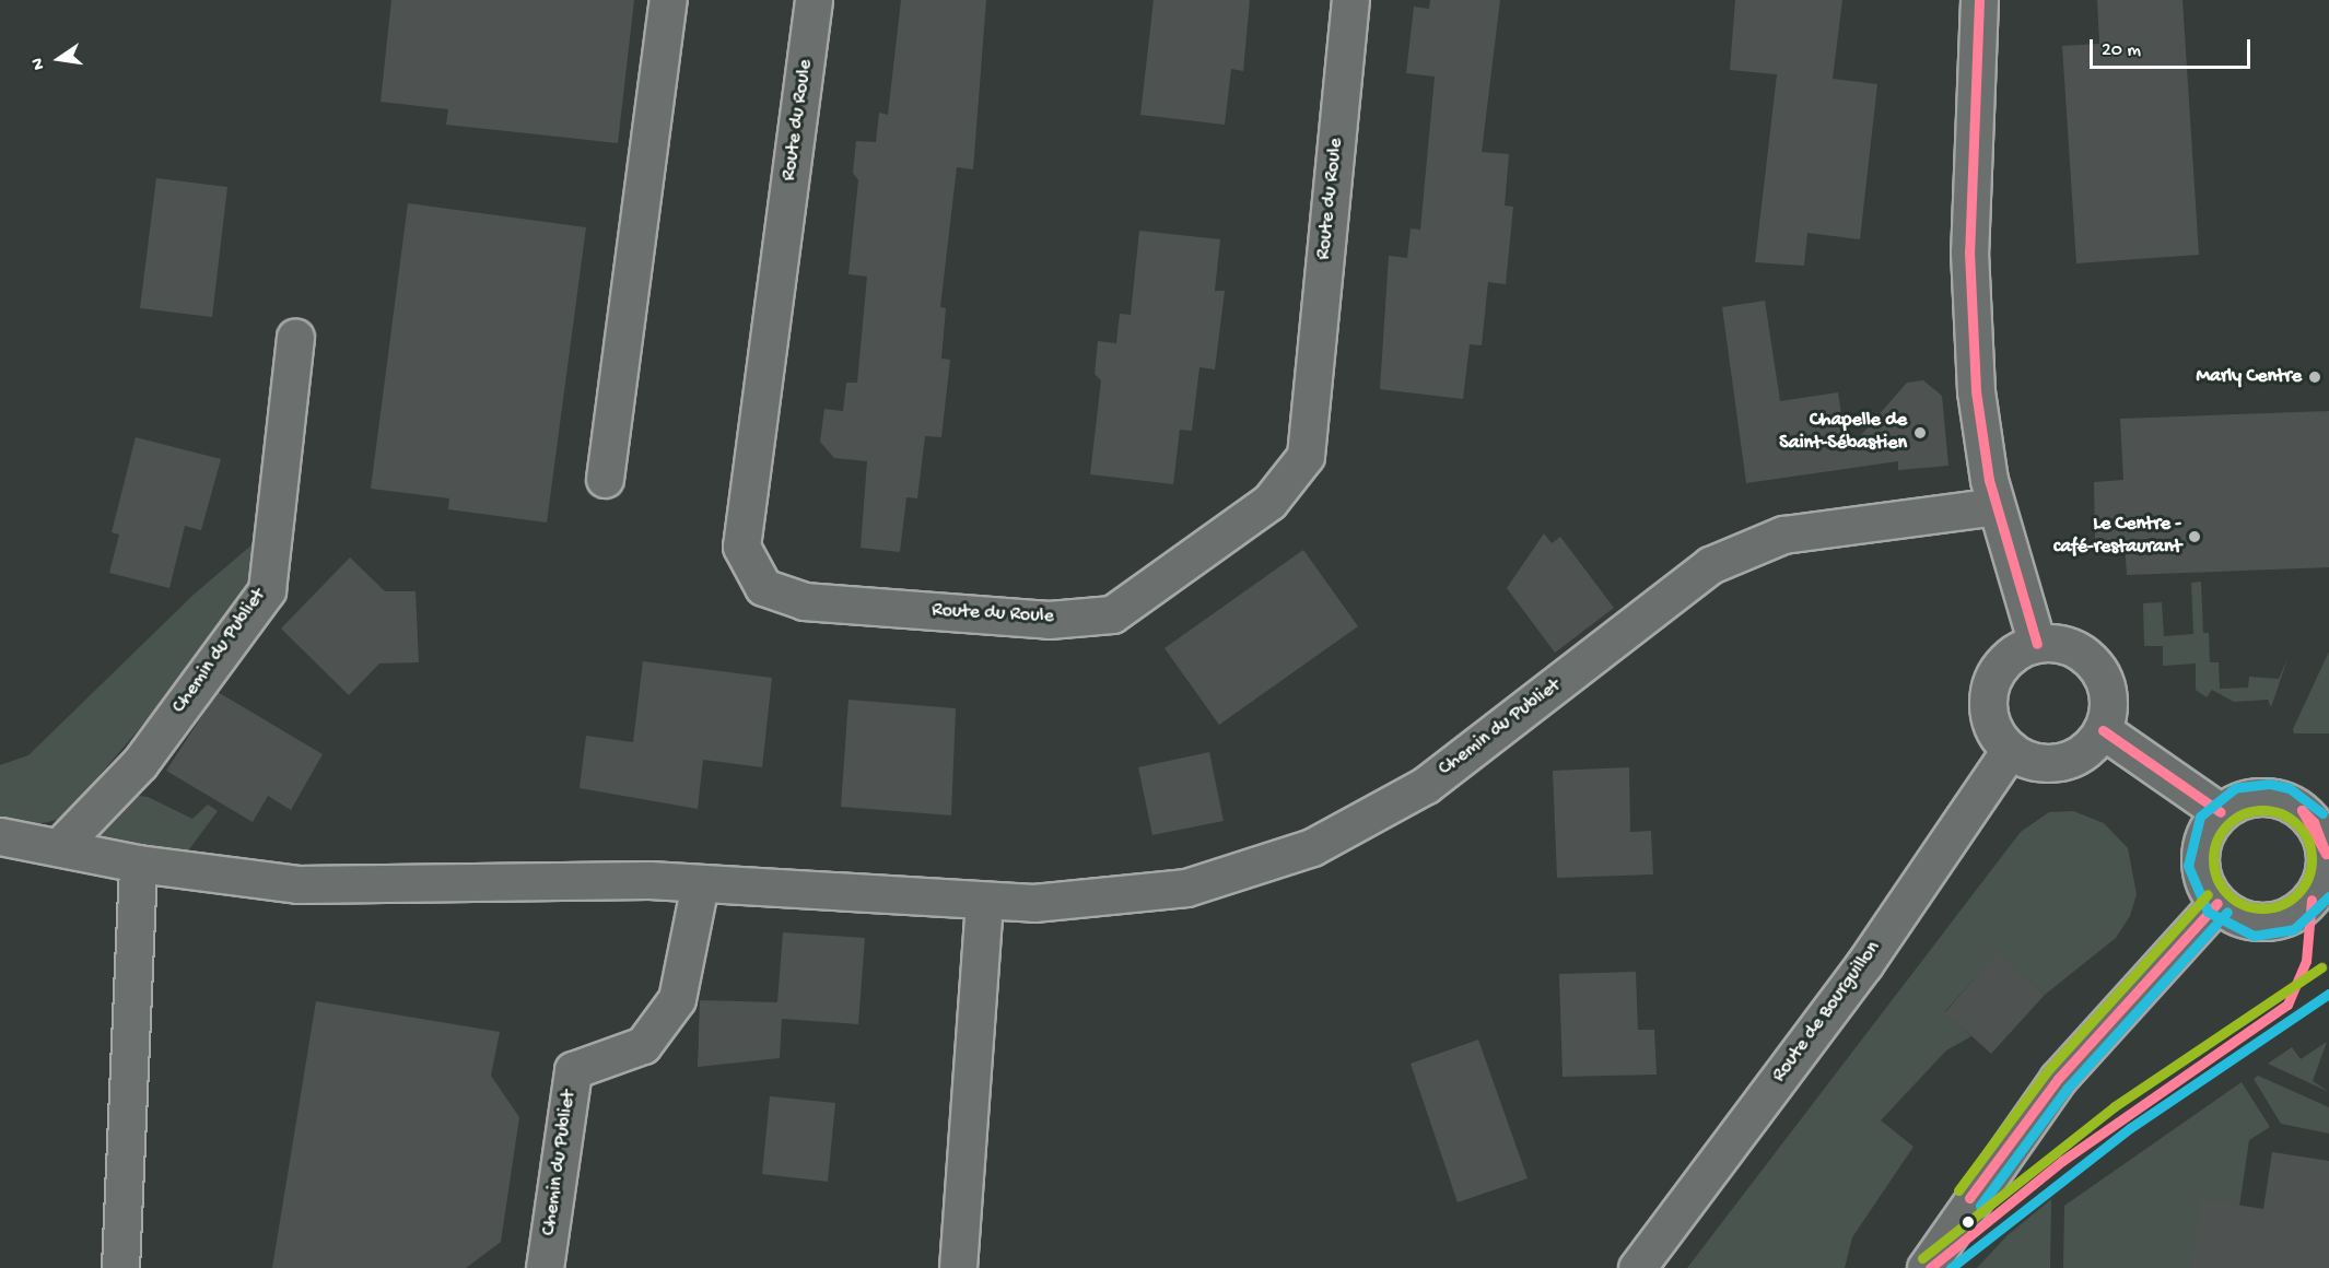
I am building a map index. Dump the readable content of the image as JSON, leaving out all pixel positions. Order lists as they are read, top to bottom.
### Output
{
  "streets": {
    "street": ["Route du Roule", "Chemin du Publiet", "Route de Bourguillon"]
  },
  "places": ["Marly Centre", "Chapelle de Saint-Sébastien", "Le Centre - café-restaurant"],
  "scale_bar": "20 m",
  "north": "left"
}
